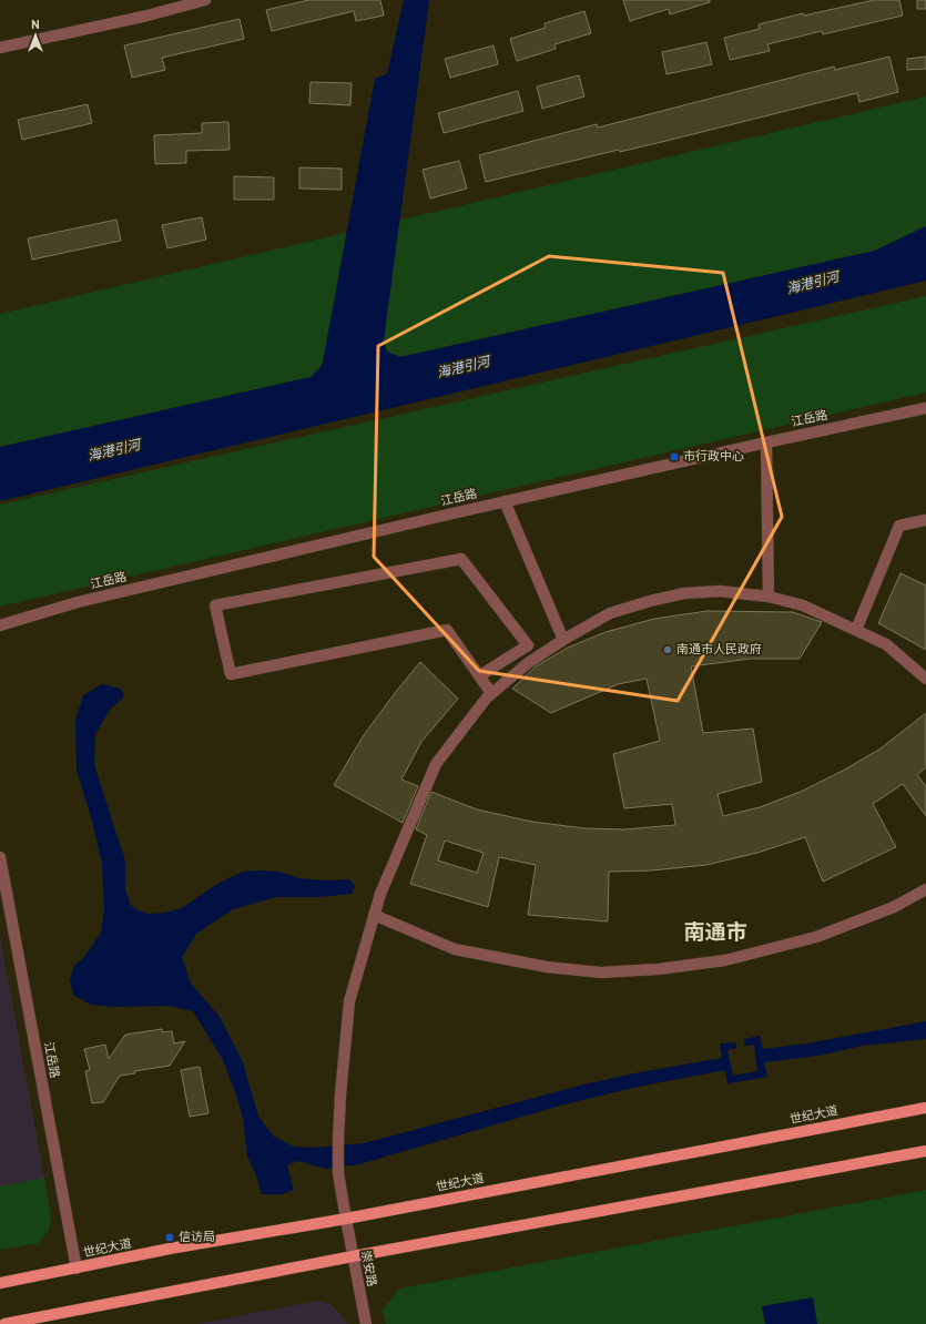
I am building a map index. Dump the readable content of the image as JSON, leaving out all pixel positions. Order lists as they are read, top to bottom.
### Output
{
  "streets": {
    "main road": ["世纪大道"],
    "street": ["江岳路", "崇安路"]
  },
  "crossings": [
    ["江岳路", "世纪大道"],
    ["世纪大道", "崇安路"]
  ],
  "districts": ["南通市"],
  "water": ["海港引河"],
  "places": {
    "transit": ["市行政中心", "信访局"],
    "other": ["南通市人民政府"]
  },
  "north": "top"
}
